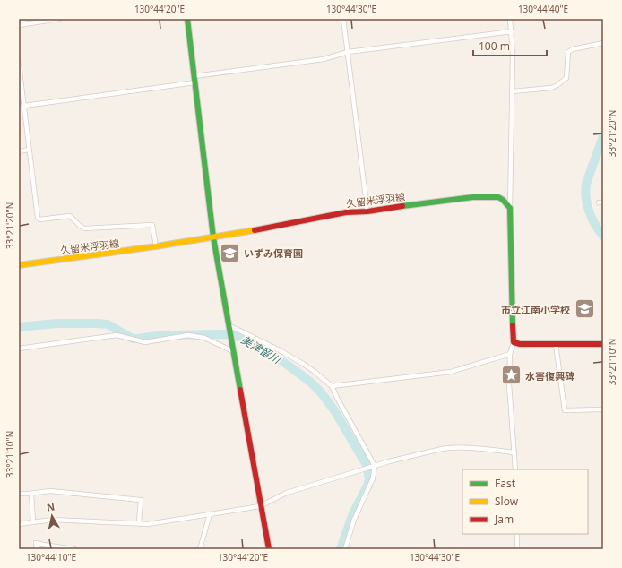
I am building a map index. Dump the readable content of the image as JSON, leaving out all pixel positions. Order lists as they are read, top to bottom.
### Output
{
  "streets": {
    "main road": ["久留米浮羽線"]
  },
  "water": ["美津留川"],
  "places": {
    "school or university": ["いずみ保育園", "市立江南小学校"],
    "place": ["水害復興碑"]
  },
  "legend": ["Fast", "Slow", "Jam"],
  "scale_bar": "100 m",
  "north": "top",
  "coordinates": [
    "130°44'20\"E",
    "130°44'30\"E",
    "130°44'40\"E",
    "33°21'20\"N",
    "33°21'10\"N",
    "130°44'10\"E"
  ]
}
